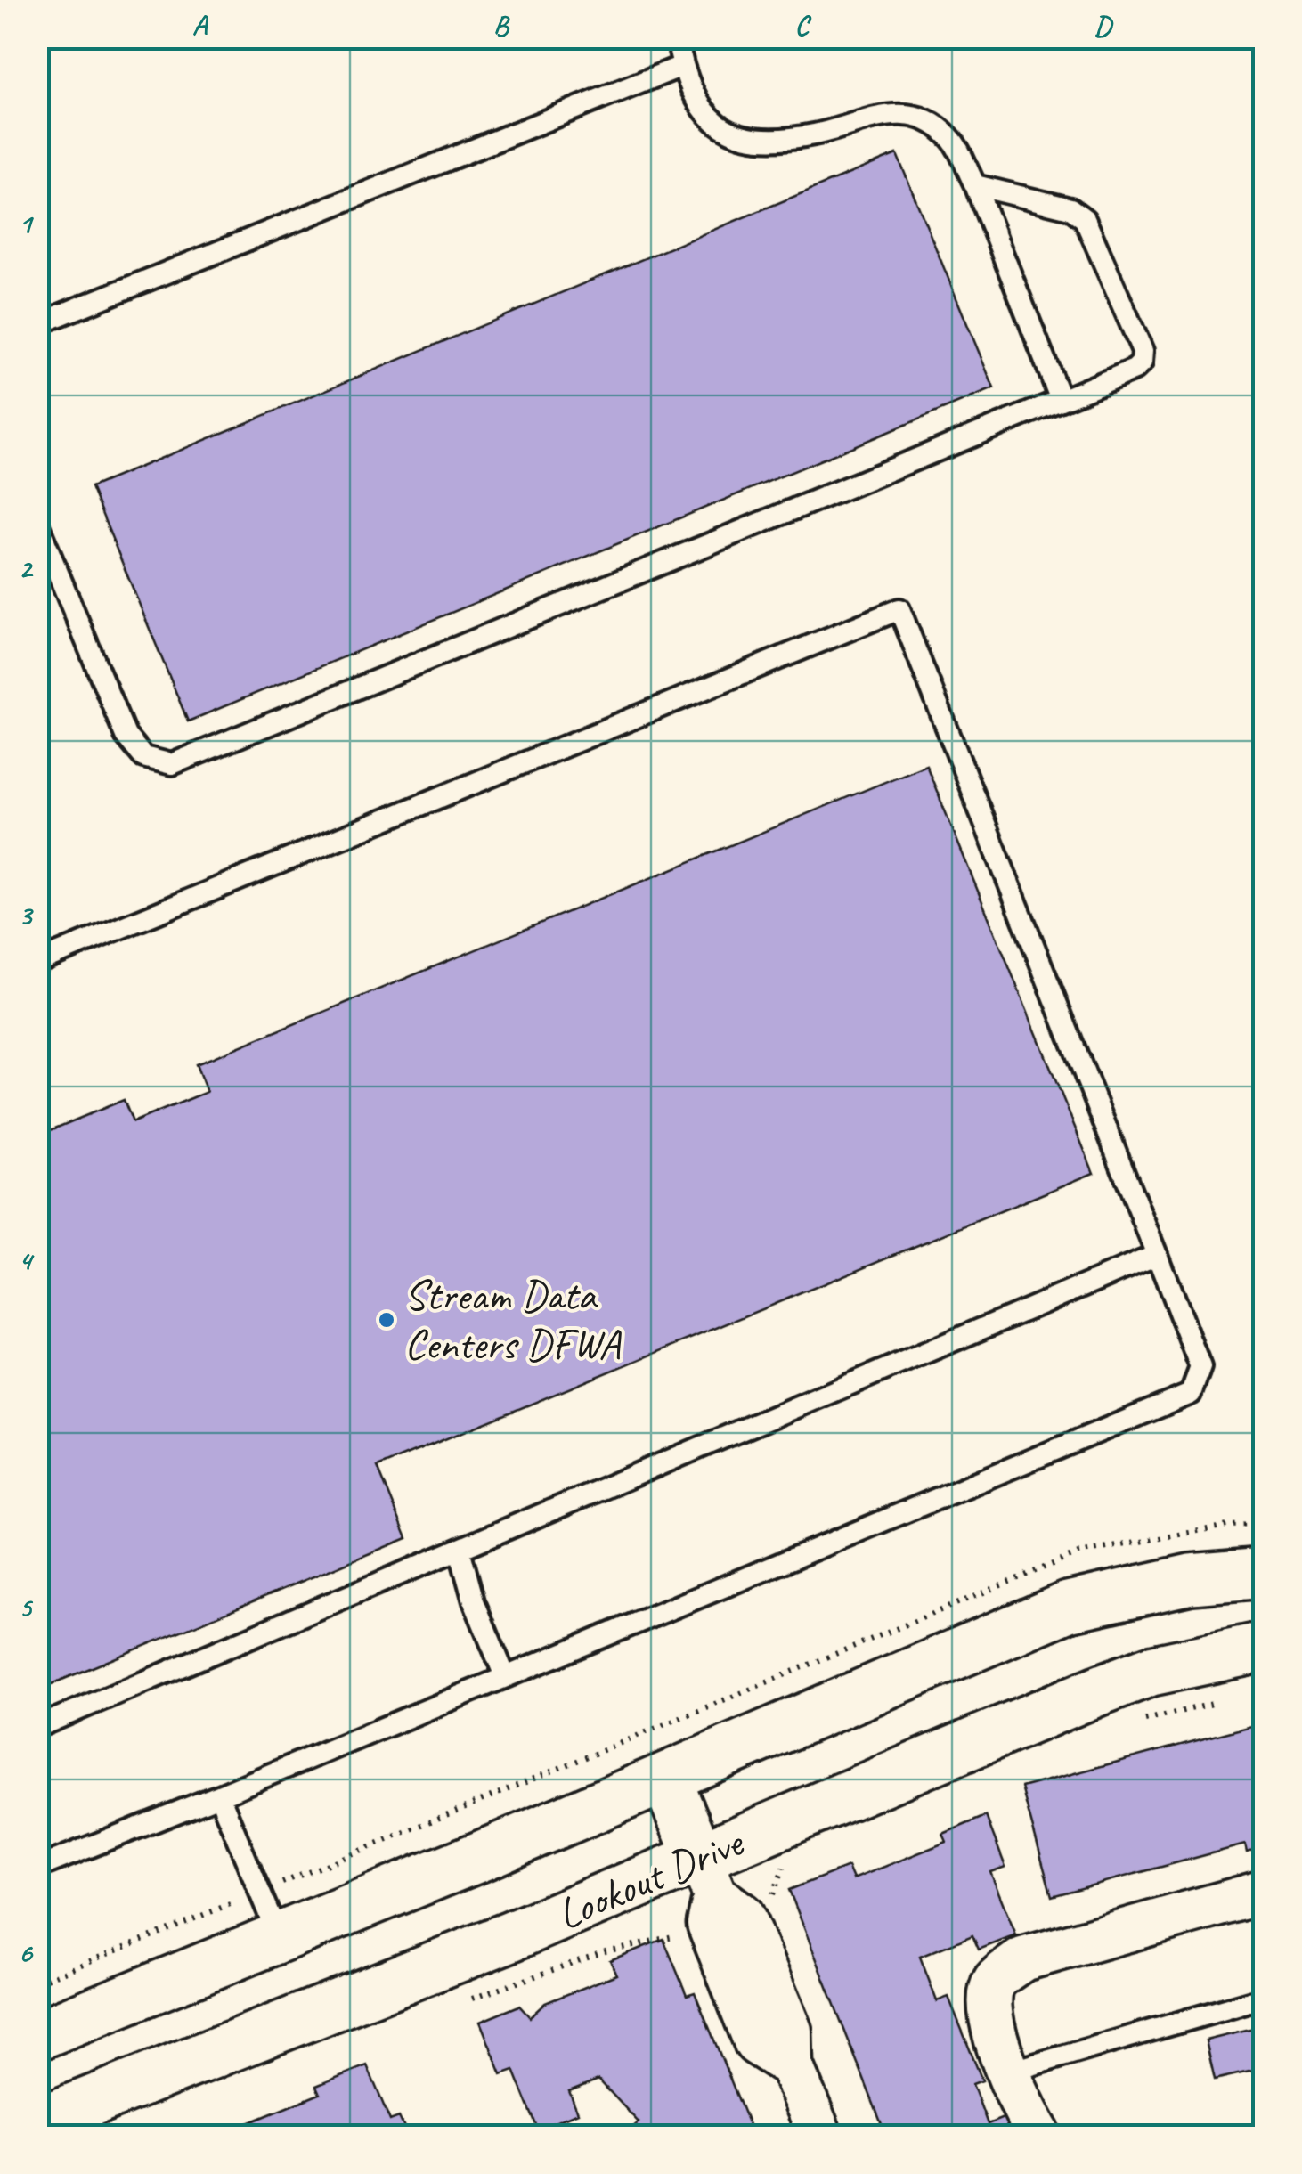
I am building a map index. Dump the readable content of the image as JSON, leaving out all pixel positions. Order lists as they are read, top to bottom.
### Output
{
  "streets": {
    "main road": ["Lookout Drive"]
  },
  "places": ["Stream Data Centers DFWA"],
  "grid": {
    "columns": [
      "A",
      "B",
      "C",
      "D"
    ],
    "rows": [
      "1",
      "2",
      "3",
      "4",
      "5",
      "6"
    ]
  }
}
